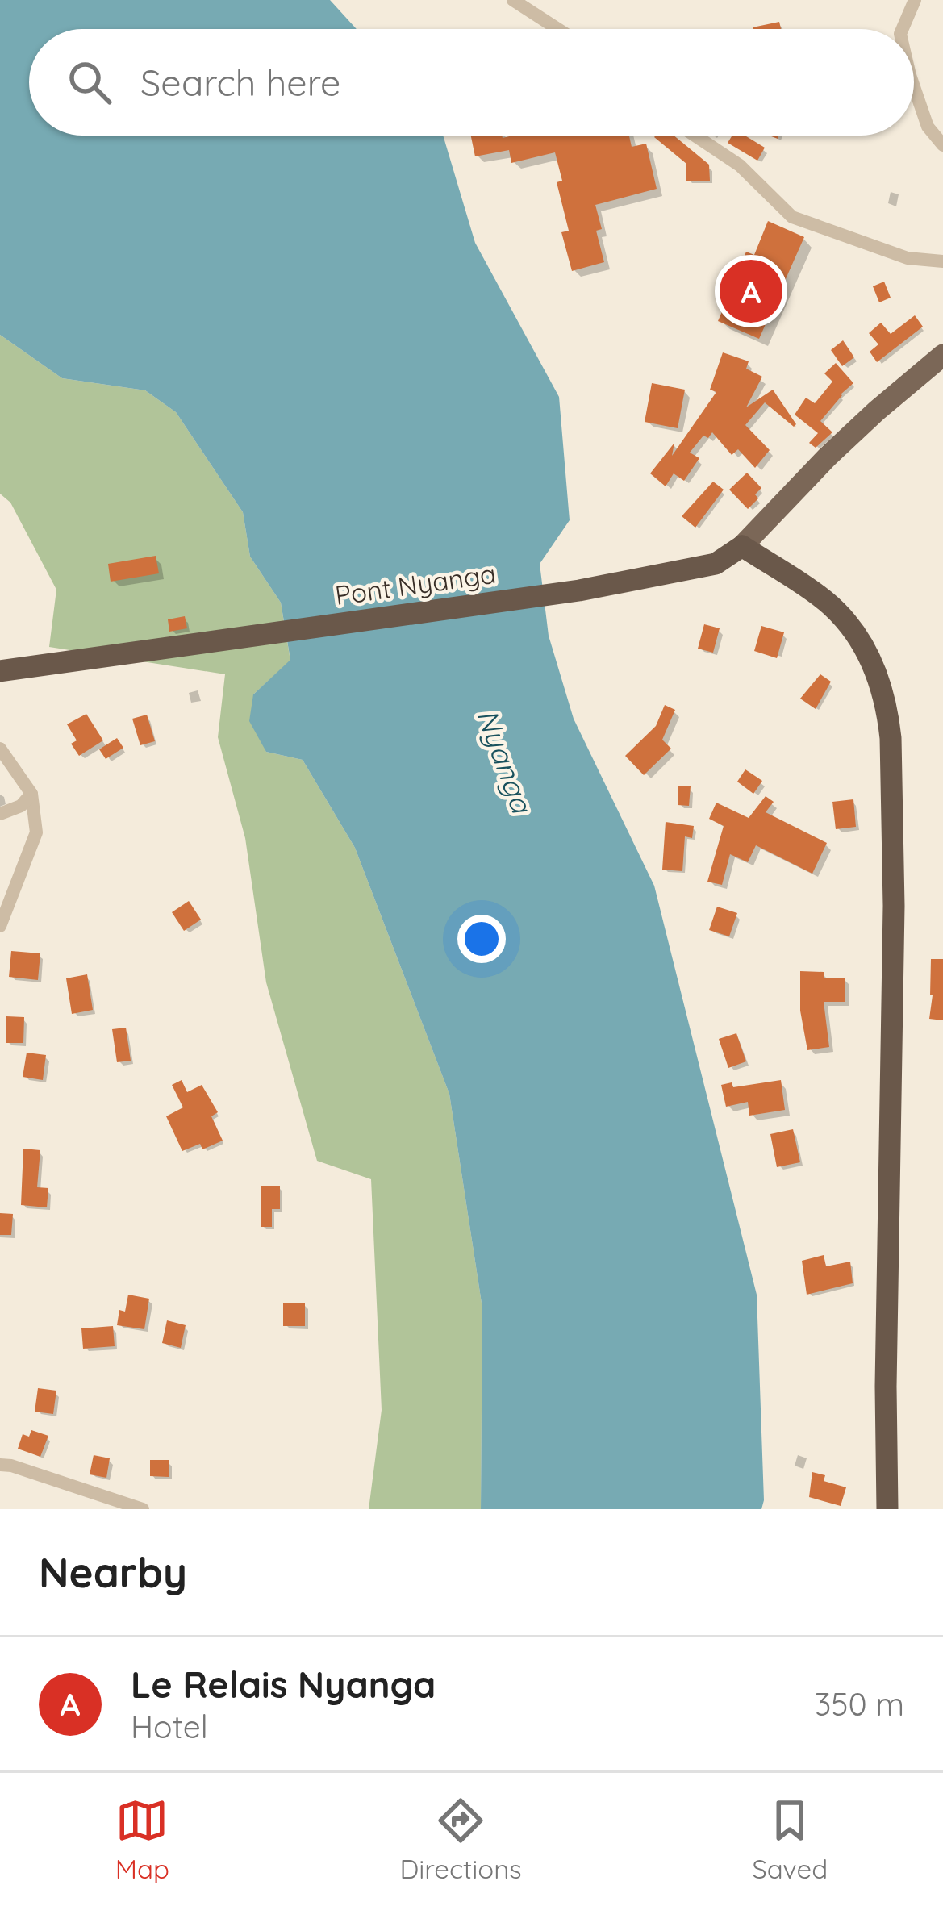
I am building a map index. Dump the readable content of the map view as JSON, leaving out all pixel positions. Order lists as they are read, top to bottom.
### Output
{
  "streets": {
    "highway": ["Pont Nyanga"]
  },
  "water": ["Nyanga"],
  "page": {
    "search": "Search here",
    "pins": "A",
    "heading": "Nearby",
    "list": [
      {
        "mark": "A",
        "name": "Le Relais Nyanga",
        "note": "Hotel",
        "value": "350 m"
      }
    ],
    "nav": ["Map", "Directions", "Saved"]
  }
}
